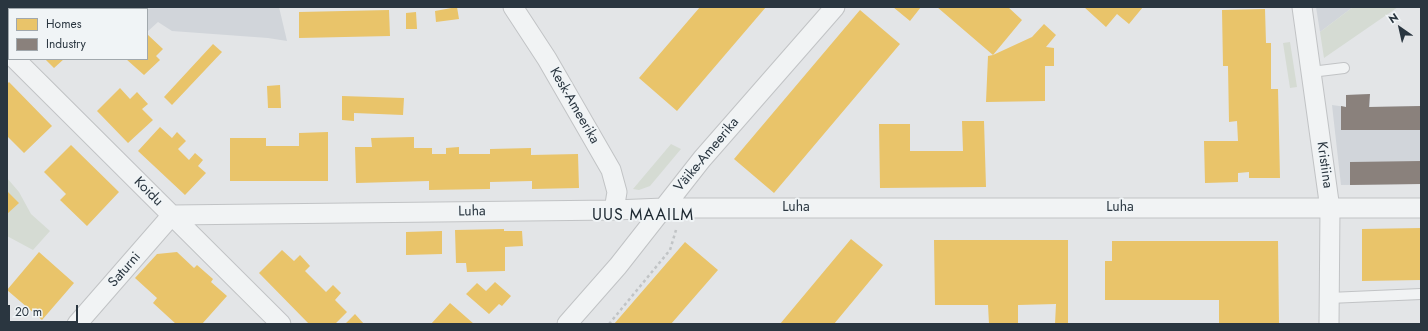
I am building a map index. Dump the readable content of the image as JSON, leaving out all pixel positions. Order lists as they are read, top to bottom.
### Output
{
  "streets": {
    "street": [
      "Kesk-Ameerika",
      "Väike-Ameerika",
      "Kristiina",
      "Koidu",
      "Luha",
      "Saturni"
    ]
  },
  "crossings": [
    ["Kesk-Ameerika", "Luha"],
    ["Väike-Ameerika", "Luha"],
    ["Kristiina", "Luha"],
    ["Koidu", "Luha"],
    ["Koidu", "Saturni"],
    ["Luha", "Saturni"]
  ],
  "districts": ["UUS MAAILM"],
  "legend": ["Homes", "Industry"],
  "scale_bar": "20 m",
  "north": "top left"
}
